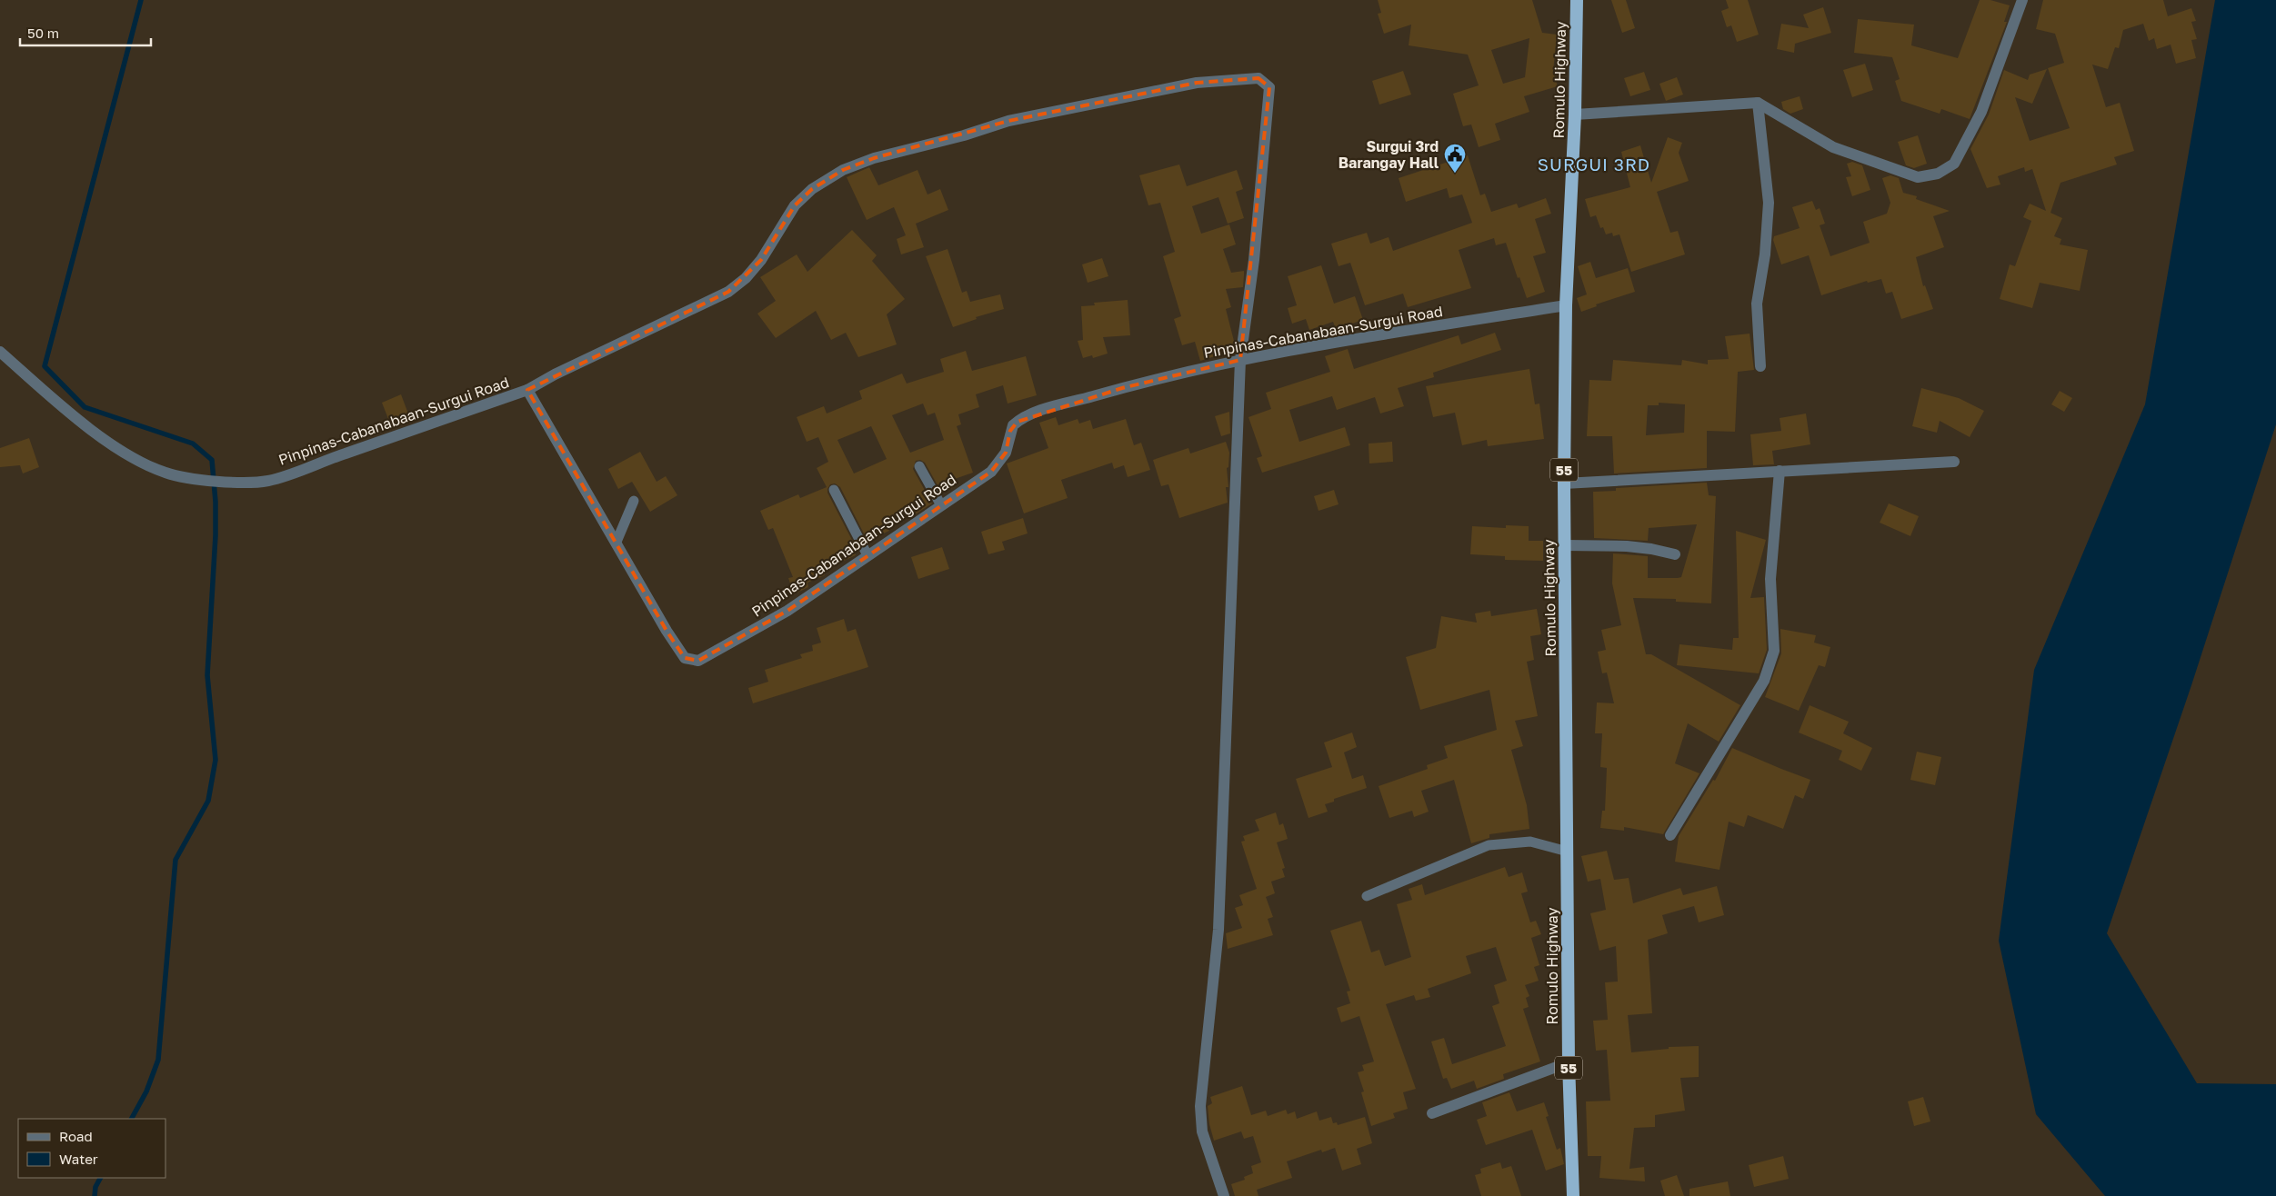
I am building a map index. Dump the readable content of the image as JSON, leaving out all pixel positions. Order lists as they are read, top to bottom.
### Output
{
  "streets": {
    "highway": ["Romulo Highway", "55"],
    "street": ["Pinpinas-Cabanabaan-Surgui Road"]
  },
  "crossings": [
    ["Romulo Highway", "Pinpinas-Cabanabaan-Surgui Road"]
  ],
  "districts": ["SURGUI 3RD"],
  "places": {
    "public building": ["Surgui 3rd Barangay Hall"]
  },
  "legend": ["Road", "Water"],
  "scale_bar": "50 m"
}
